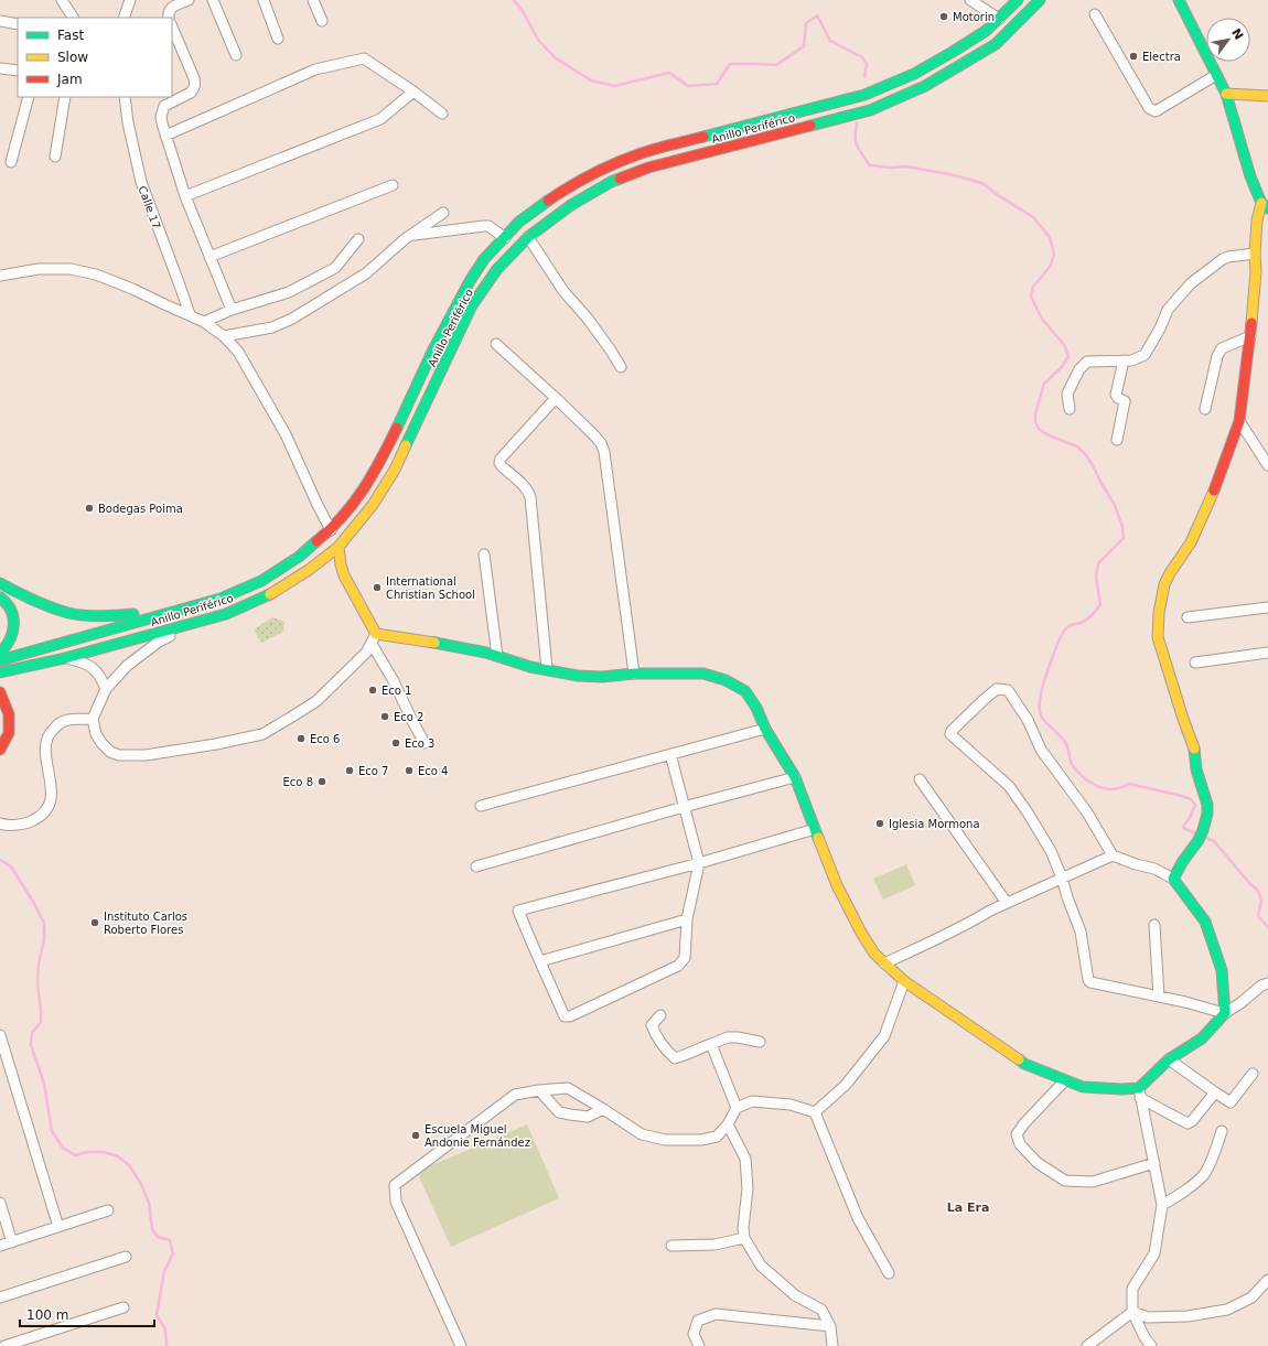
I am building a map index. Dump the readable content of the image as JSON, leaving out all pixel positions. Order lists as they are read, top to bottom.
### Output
{
  "streets": {
    "main road": ["Anillo Periférico"],
    "street": ["Calle 17"]
  },
  "districts": ["La Era"],
  "places": [
    "Motorin",
    "Electra",
    "Bodegas Poima",
    "International Christian School",
    "Eco 1",
    "Eco 2",
    "Eco 6",
    "Eco 3",
    "Eco 7",
    "Eco 4",
    "Eco 8",
    "Iglesia Mormona",
    "Instituto Carlos Roberto Flores",
    "Escuela Miguel Andonie Fernández"
  ],
  "legend": ["Fast", "Slow", "Jam"],
  "scale_bar": "100 m",
  "north": "top right"
}
